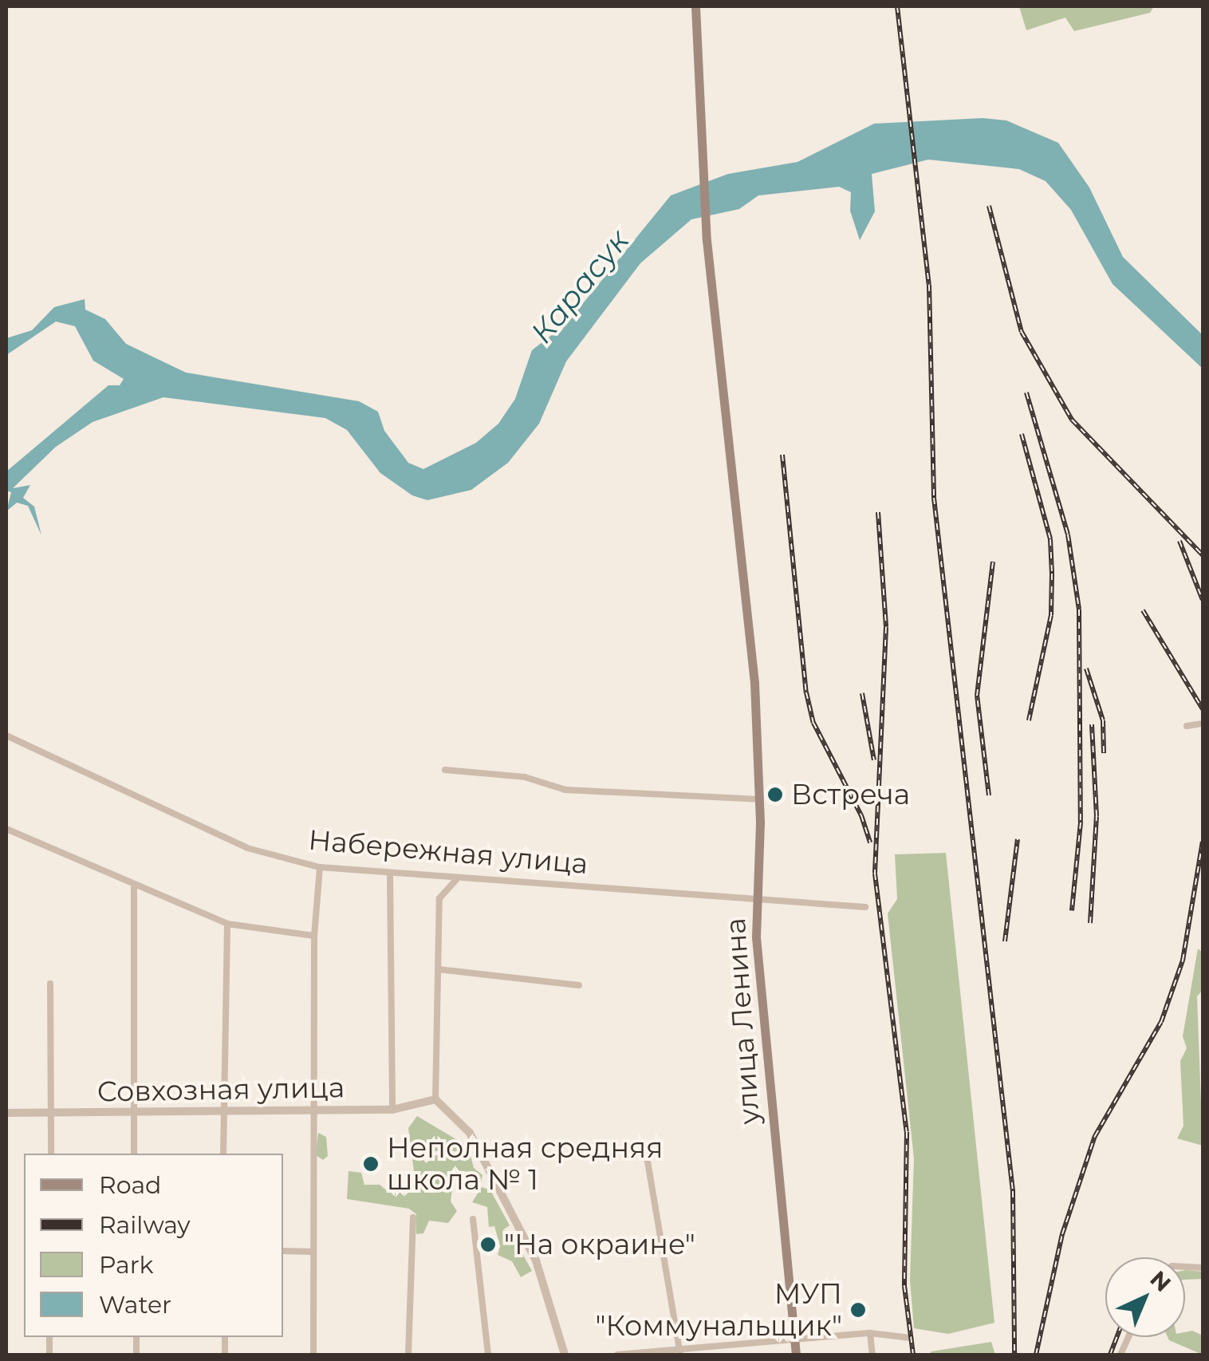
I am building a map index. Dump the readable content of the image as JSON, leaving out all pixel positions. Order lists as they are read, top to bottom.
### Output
{
  "streets": {
    "main road": ["улица Ленина"],
    "street": ["Набережная улица", "Совхозная улица"]
  },
  "crossings": [
    ["Набережная улица", "улица Ленина"]
  ],
  "water": ["Карасук"],
  "places": [
    "Встреча",
    "Неполная средняя школа № 1",
    "\"На окраине\"",
    "МУП \"Коммунальщик\""
  ],
  "legend": [
    "Road",
    "Railway",
    "Park",
    "Water"
  ],
  "north": "top right"
}
